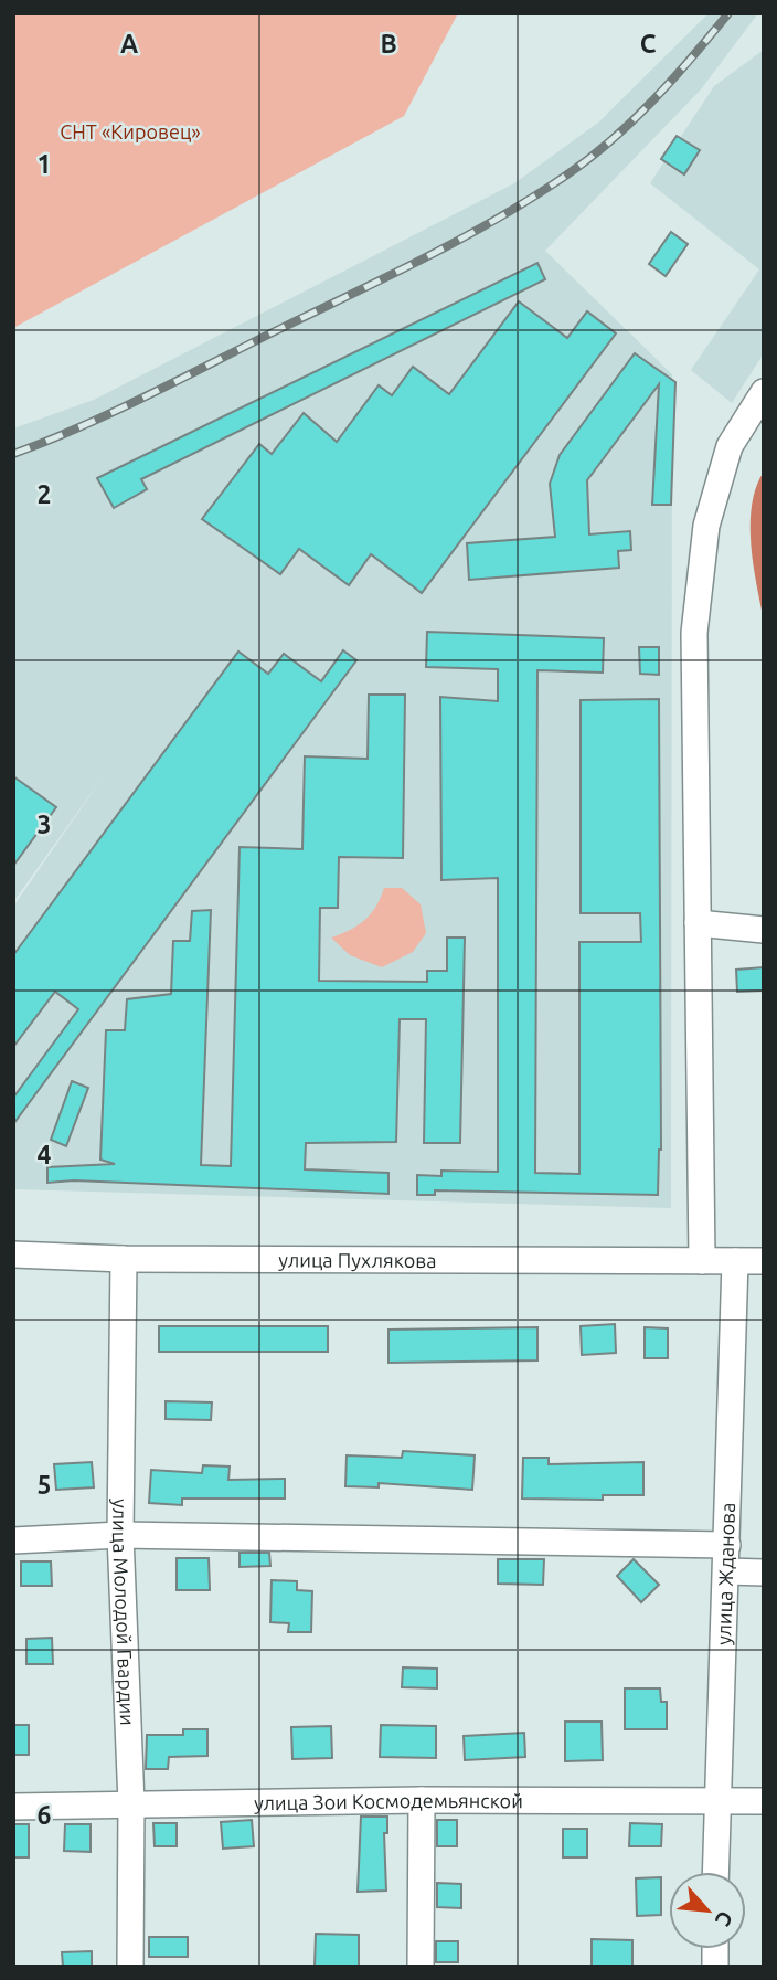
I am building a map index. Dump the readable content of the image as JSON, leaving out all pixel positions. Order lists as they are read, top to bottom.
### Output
{
  "streets": {
    "street": [
      "улица Пухлякова",
      "улица Жданова",
      "улица Молодой Гвардии",
      "улица Зои Космодемьянской"
    ]
  },
  "crossings": [
    ["улица Пухлякова", "улица Жданова"],
    ["улица Пухлякова", "улица Молодой Гвардии"],
    ["улица Жданова", "улица Зои Космодемьянской"],
    ["улица Молодой Гвардии", "улица Зои Космодемьянской"]
  ],
  "parks": ["СНТ «Кировец»"],
  "north": "bottom right",
  "grid": {
    "columns": ["A", "B", "C"],
    "rows": [
      "1",
      "2",
      "3",
      "4",
      "5",
      "6"
    ]
  }
}
